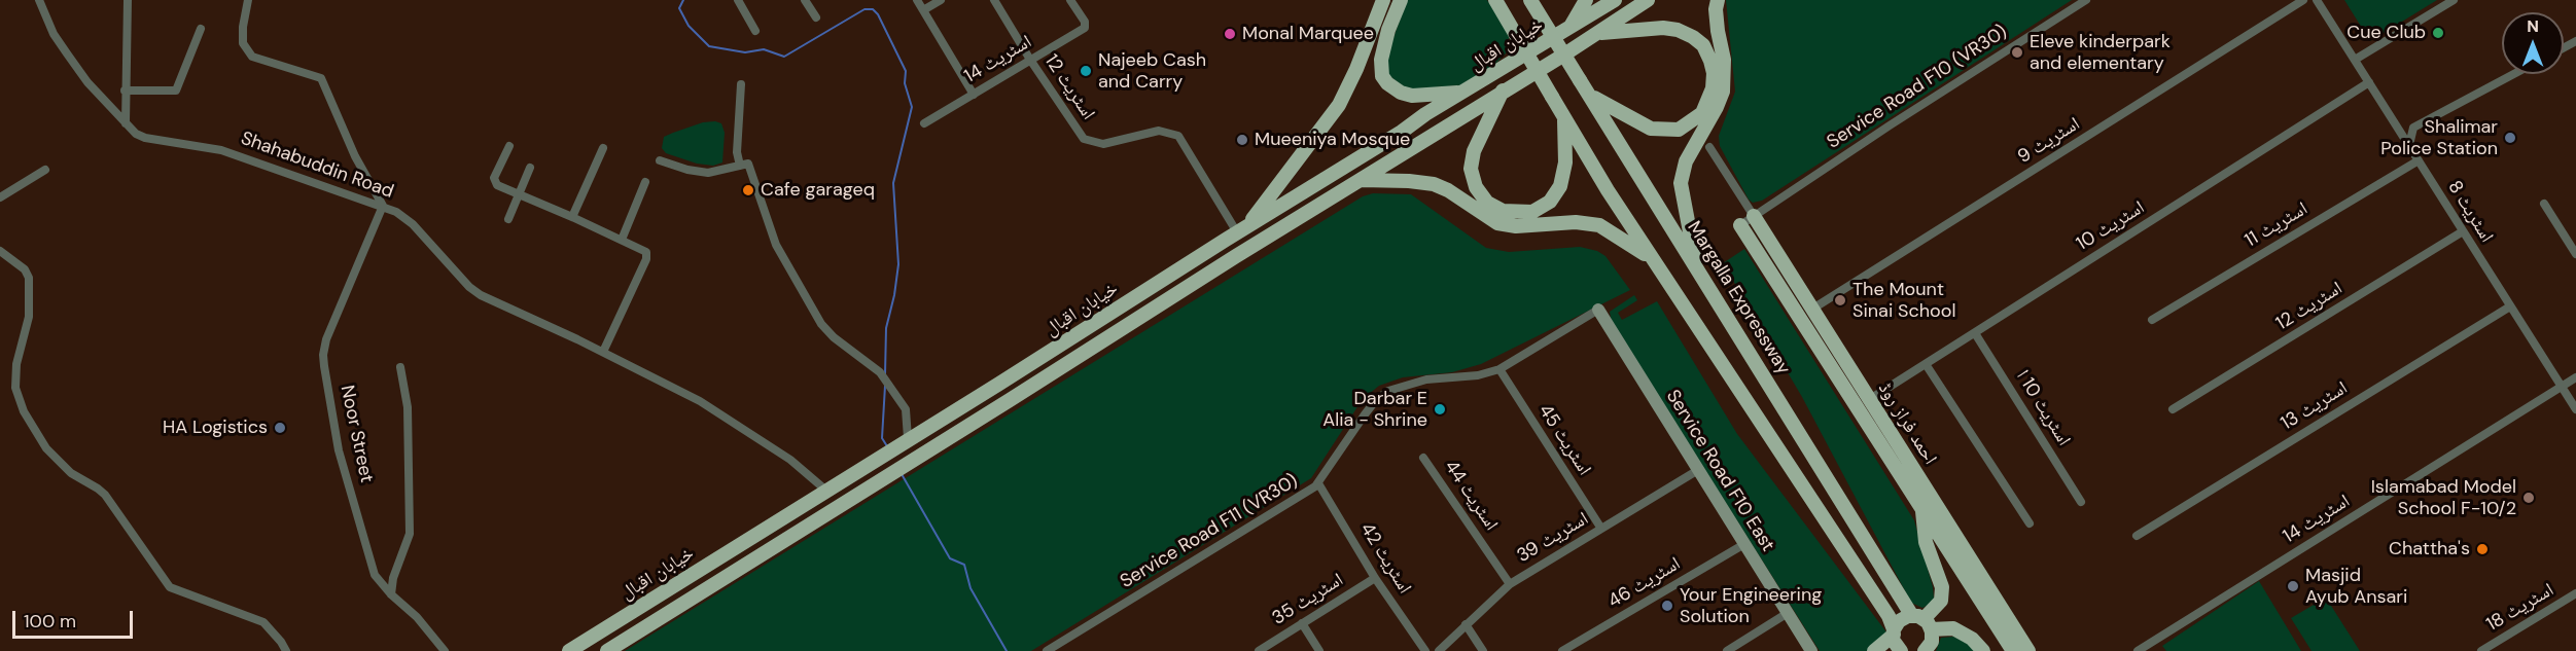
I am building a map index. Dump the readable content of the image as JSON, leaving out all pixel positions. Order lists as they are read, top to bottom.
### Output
{
  "streets": {
    "main road": ["خیابان اقبال", "Margalla Expressway", "احمد فراز روڈ"],
    "street": [
      "اسٹریٹ 14",
      "اسٹریٹ 12",
      "Service Road F10 (VR30)",
      "اسٹریٹ 9",
      "Shahabuddin Road",
      "اسٹریٹ 8",
      "اسٹریٹ 11",
      "اسٹریٹ 10",
      "اسٹریٹ 13",
      "اسٹریٹ 10 ا",
      "Noor Street",
      "اسٹریٹ 45",
      "Service Road F10 East",
      "اسٹریٹ 44",
      "Service Road F11 (VR30)",
      "اسٹریٹ 39",
      "اسٹریٹ 42",
      "اسٹریٹ 46",
      "اسٹریٹ 35",
      "اسٹریٹ 18"
    ]
  },
  "crossings": [
    ["خیابان اقبال", "اسٹریٹ 12"],
    ["خیابان اقبال", "Shahabuddin Road"],
    ["اسٹریٹ 14", "اسٹریٹ 12"],
    ["اسٹریٹ 14", "اسٹریٹ 8"],
    ["اسٹریٹ 12", "اسٹریٹ 8"],
    ["Service Road F10 (VR30)", "احمد فراز روڈ"],
    ["اسٹریٹ 9", "احمد فراز روڈ"],
    ["Shahabuddin Road", "Noor Street"],
    ["اسٹریٹ 8", "اسٹریٹ 11"],
    ["اسٹریٹ 8", "اسٹریٹ 10"],
    ["اسٹریٹ 8", "اسٹریٹ 13"],
    ["اسٹریٹ 10", "اسٹریٹ 10 ا"],
    ["اسٹریٹ 10", "احمد فراز روڈ"],
    ["اسٹریٹ 45", "Service Road F11 (VR30)"],
    ["اسٹریٹ 45", "اسٹریٹ 39"],
    ["Service Road F10 East", "Service Road F11 (VR30)"],
    ["Service Road F10 East", "اسٹریٹ 39"],
    ["Service Road F10 East", "اسٹریٹ 46"],
    ["اسٹریٹ 44", "اسٹریٹ 39"],
    ["Service Road F11 (VR30)", "اسٹریٹ 42"],
    ["اسٹریٹ 42", "اسٹریٹ 35"]
  ],
  "places": [
    "Cue Club",
    "Monal Marquee",
    "Eleve kinderpark and elementary",
    "Najeeb Cash and Carry",
    "Shalimar Police Station",
    "Mueeniya Mosque",
    "Cafe garageq",
    "The Mount Sinai School",
    "Darbar E Alia - Shrine",
    "HA Logistics",
    "Islamabad Model School F-10/2",
    "Chattha's",
    "Masjid Ayub Ansari",
    "Your Engineering Solution"
  ],
  "scale_bar": "100 m",
  "north": "top"
}
